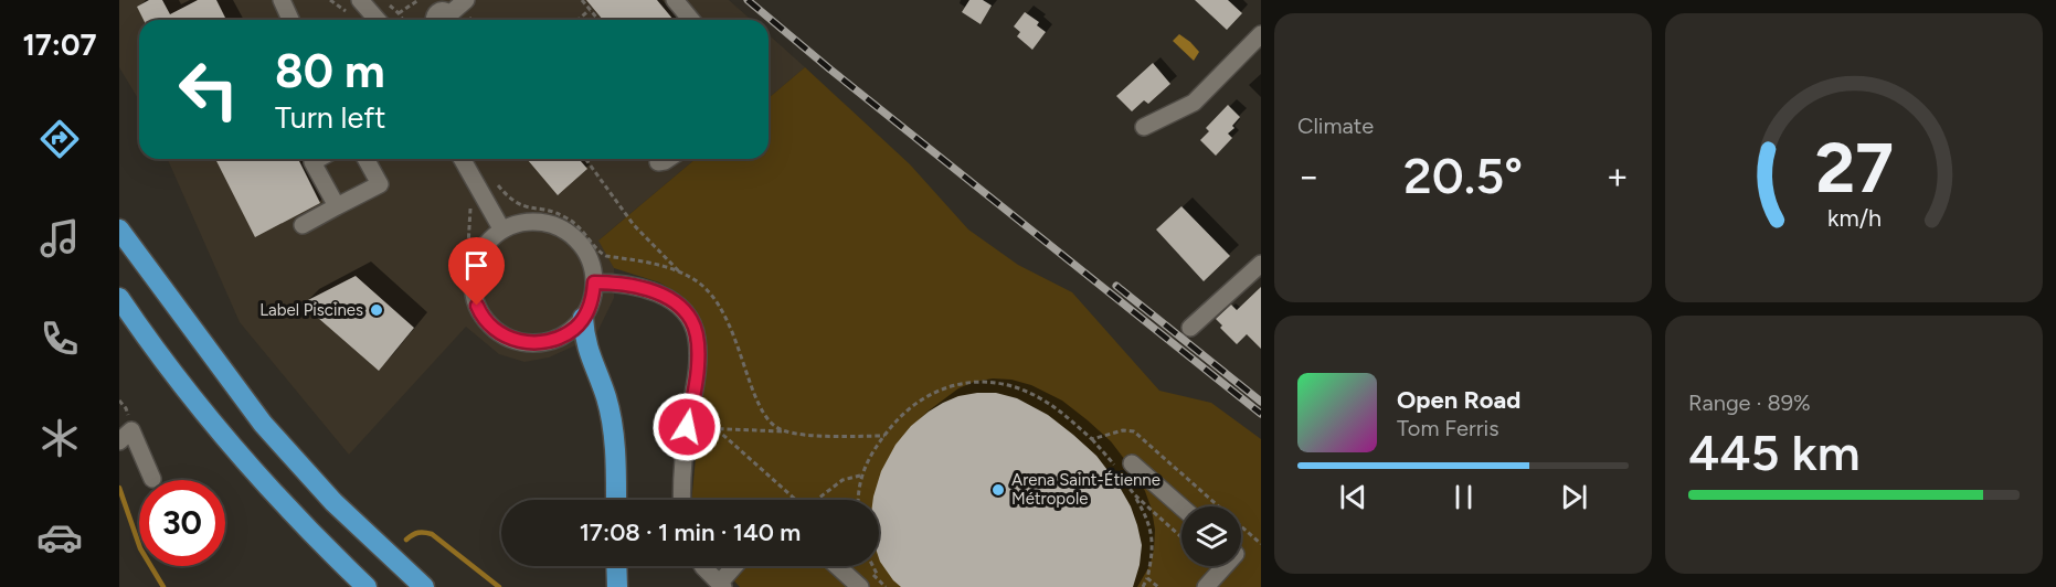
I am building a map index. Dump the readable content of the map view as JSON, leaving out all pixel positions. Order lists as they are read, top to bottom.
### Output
{
  "places": ["Label Piscines", "Arena Saint-Étienne Métropole"],
  "page": {
    "tabs": "17:07",
    "tile": [
      "Climate",
      ["Range · 89%", "445 km"]
    ],
    "turn": ["80 m", "Turn left"],
    "heat": ["−", "20.5°", "+"],
    "song": ["Open Road", "Tom Ferris"],
    "limit": "30",
    "trip": "17:08 · 1 min · 140 m",
    "gauge": ["27", "km/h"]
  }
}
